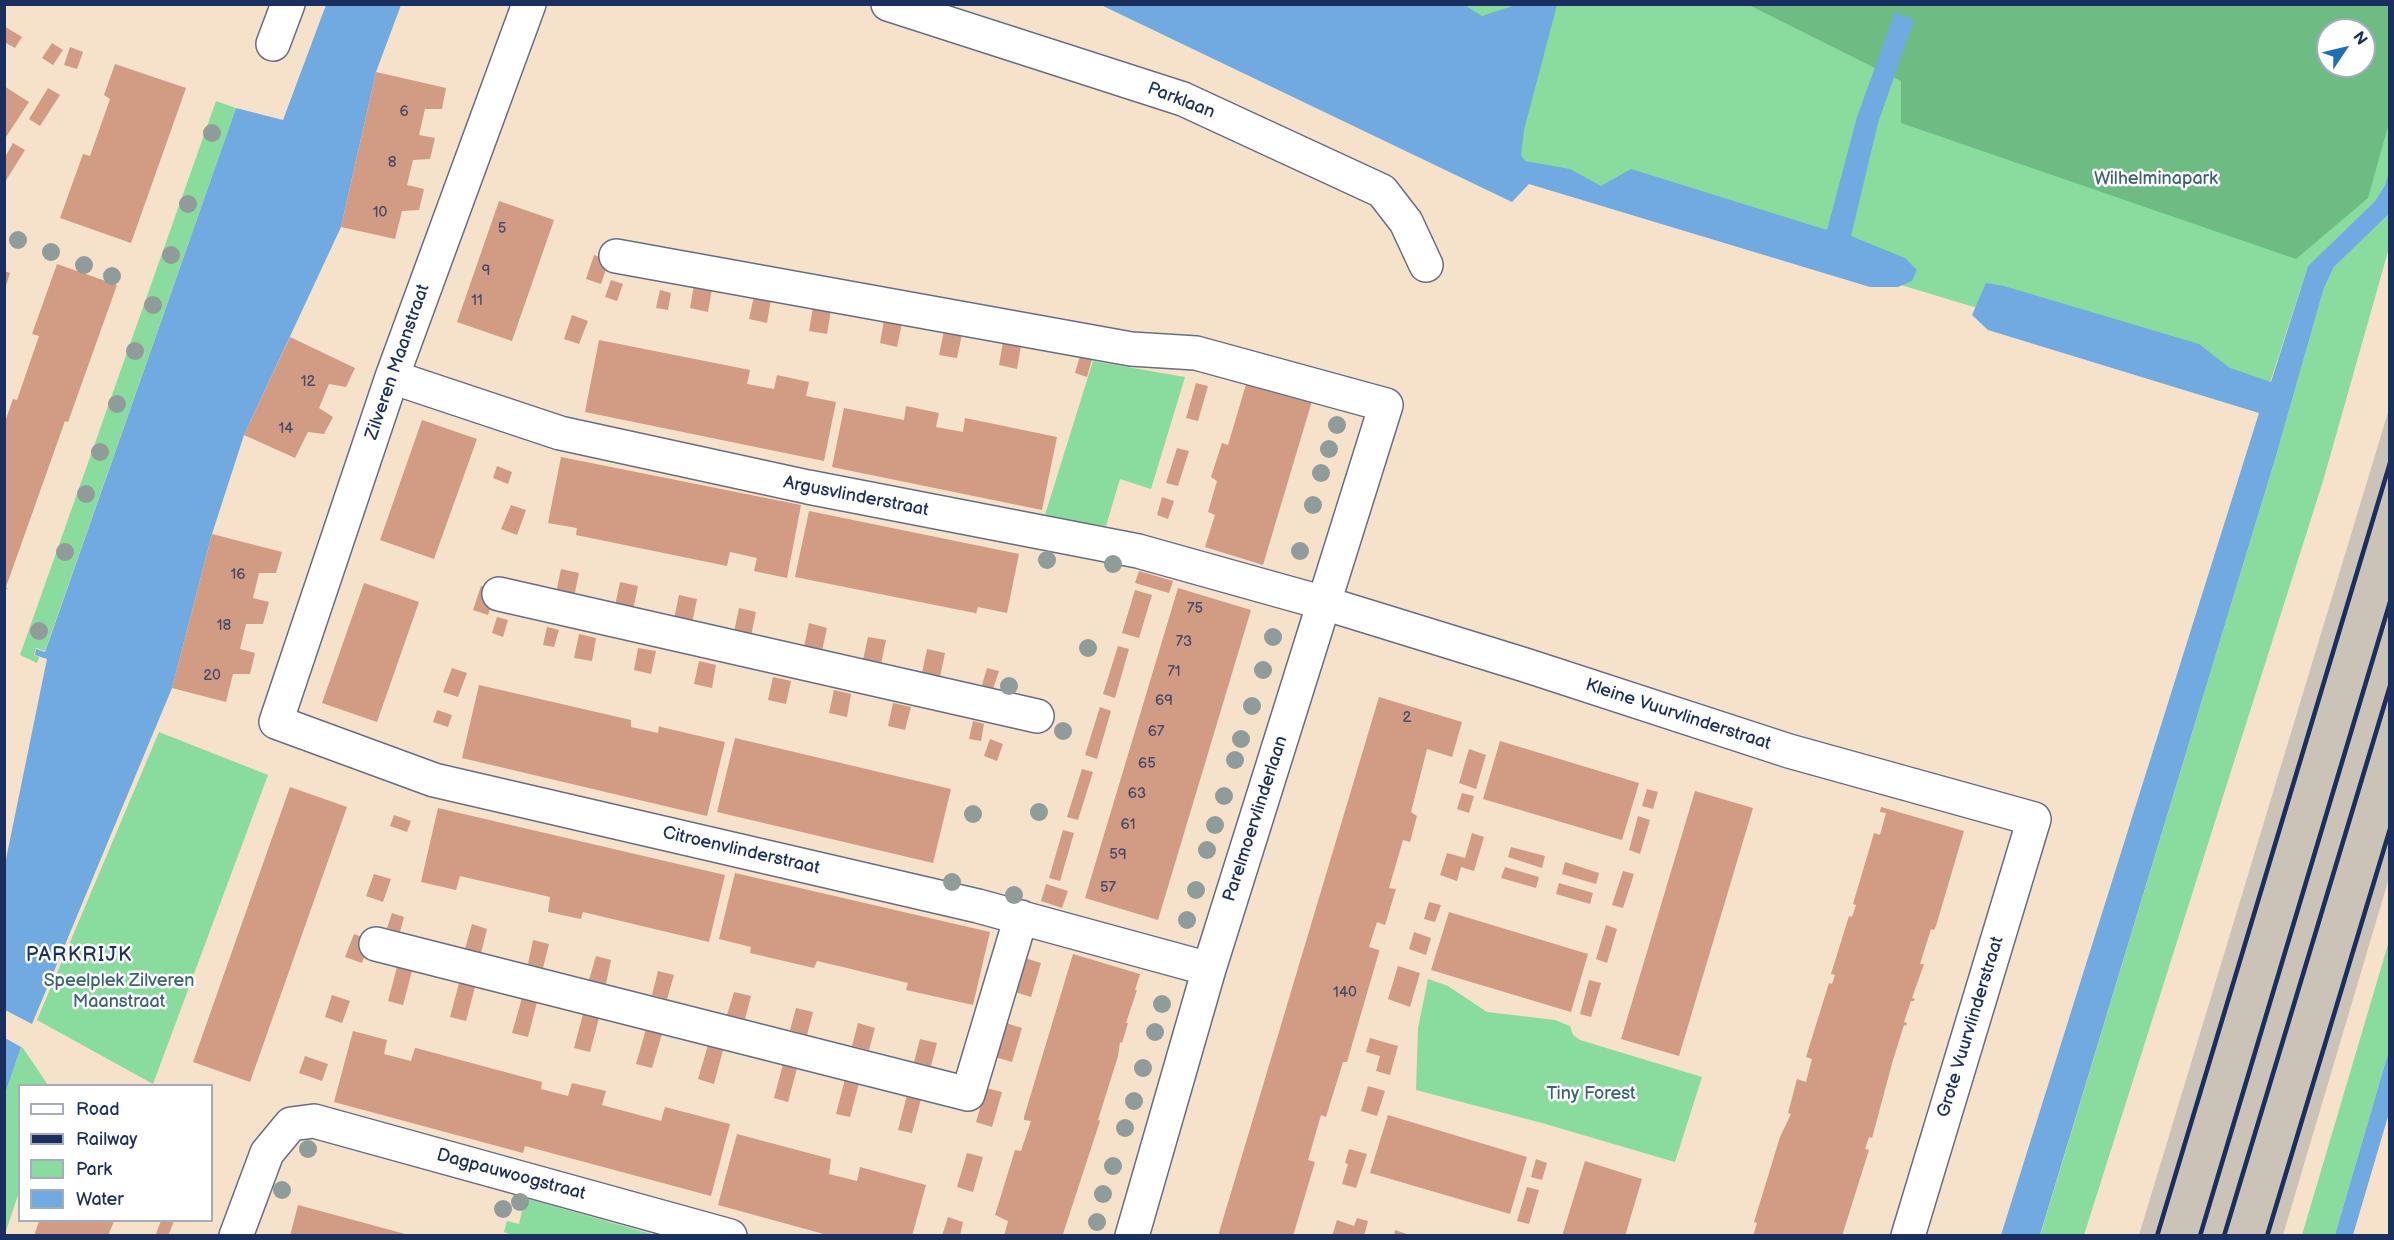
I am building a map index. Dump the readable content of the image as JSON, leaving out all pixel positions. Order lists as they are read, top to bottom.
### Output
{
  "streets": {
    "street": [
      "Parklaan",
      "Zilveren Maanstraat",
      "Argusvlinderstraat",
      "Kleine Vuurvlinderstraat",
      "Parelmoervlinderlaan",
      "Citroenvlinderstraat",
      "Grote Vuurvlinderstraat",
      "Dagpauwoogstraat"
    ]
  },
  "crossings": [
    ["Zilveren Maanstraat", "Argusvlinderstraat"],
    ["Zilveren Maanstraat", "Citroenvlinderstraat"],
    ["Argusvlinderstraat", "Kleine Vuurvlinderstraat"],
    ["Argusvlinderstraat", "Parelmoervlinderlaan"],
    ["Kleine Vuurvlinderstraat", "Parelmoervlinderlaan"],
    ["Kleine Vuurvlinderstraat", "Grote Vuurvlinderstraat"],
    ["Parelmoervlinderlaan", "Citroenvlinderstraat"]
  ],
  "districts": ["PARKRIJK"],
  "parks": ["Wilhelminapark", "Speelplek Zilveren Maanstraat", "Tiny Forest"],
  "house_numbers": [
    "6",
    "8",
    "10",
    "5",
    "9",
    "11",
    "12",
    "14",
    "16",
    "75",
    "18",
    "73",
    "71",
    "20",
    "69",
    "2",
    "67",
    "65",
    "63",
    "61",
    "59",
    "57",
    "140"
  ],
  "legend": [
    "Road",
    "Railway",
    "Park",
    "Water"
  ],
  "north": "top right"
}
